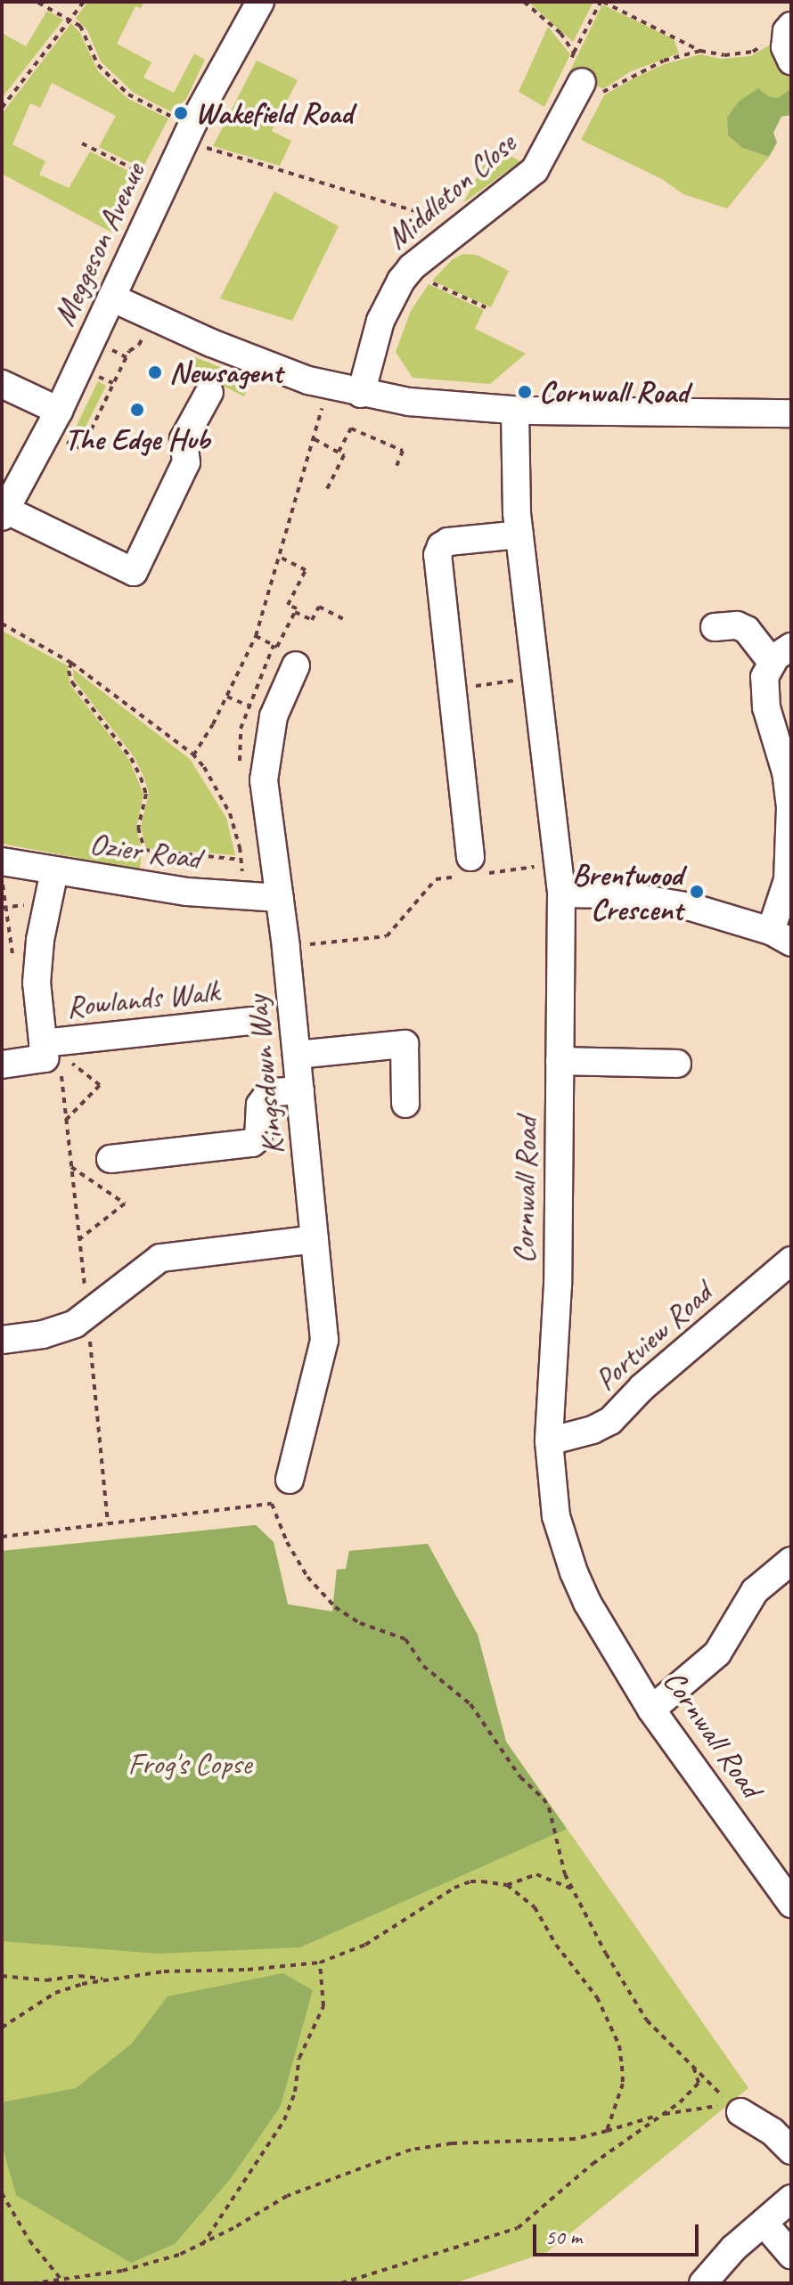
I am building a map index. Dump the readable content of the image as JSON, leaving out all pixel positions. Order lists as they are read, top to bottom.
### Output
{
  "streets": {
    "street": [
      "Middleton Close",
      "Meggeson Avenue",
      "Ozier Road",
      "Rowlands Walk",
      "Kingsdown Way",
      "Cornwall Road",
      "Portview Road"
    ]
  },
  "crossings": [
    ["Ozier Road", "Rowlands Walk"],
    ["Ozier Road", "Kingsdown Way"],
    ["Cornwall Road", "Portview Road"]
  ],
  "parks": ["Frog's Copse"],
  "places": [
    "Wakefield Road",
    "Newsagent",
    "Cornwall Road",
    "The Edge Hub",
    "Brentwood Crescent"
  ],
  "scale_bar": "50 m"
}
